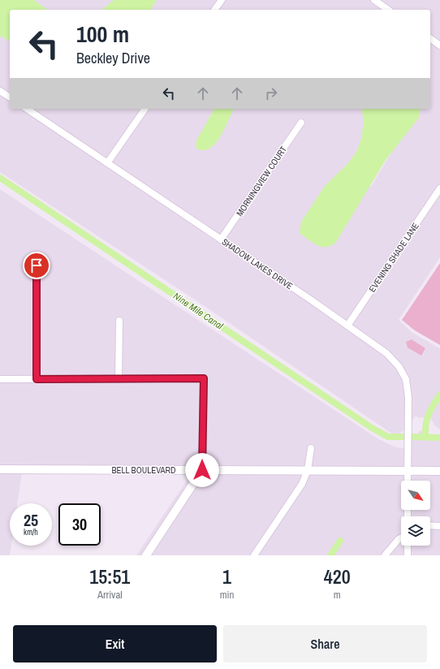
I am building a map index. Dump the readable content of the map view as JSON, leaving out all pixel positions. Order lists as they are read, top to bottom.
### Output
{
  "streets": {
    "street": [
      "MORNINGVIEW COURT",
      "EVENING SHADE LANE",
      "SHADOW LAKES DRIVE",
      "BELL BOULEVARD"
    ]
  },
  "crossings": [
    ["MORNINGVIEW COURT", "SHADOW LAKES DRIVE"],
    ["EVENING SHADE LANE", "SHADOW LAKES DRIVE"],
    ["SHADOW LAKES DRIVE", "BELL BOULEVARD"]
  ],
  "water": ["Nine Mile Canal"],
  "north": "bottom right",
  "page": {
    "turn": ["100 m", "Beckley Drive"],
    "speed": "25 km/h",
    "limit": "30",
    "eta": [
      "15:51",
      "Arrival",
      "1",
      "min",
      "420",
      "m"
    ],
    "buttons": ["Exit", "Share"]
  }
}
